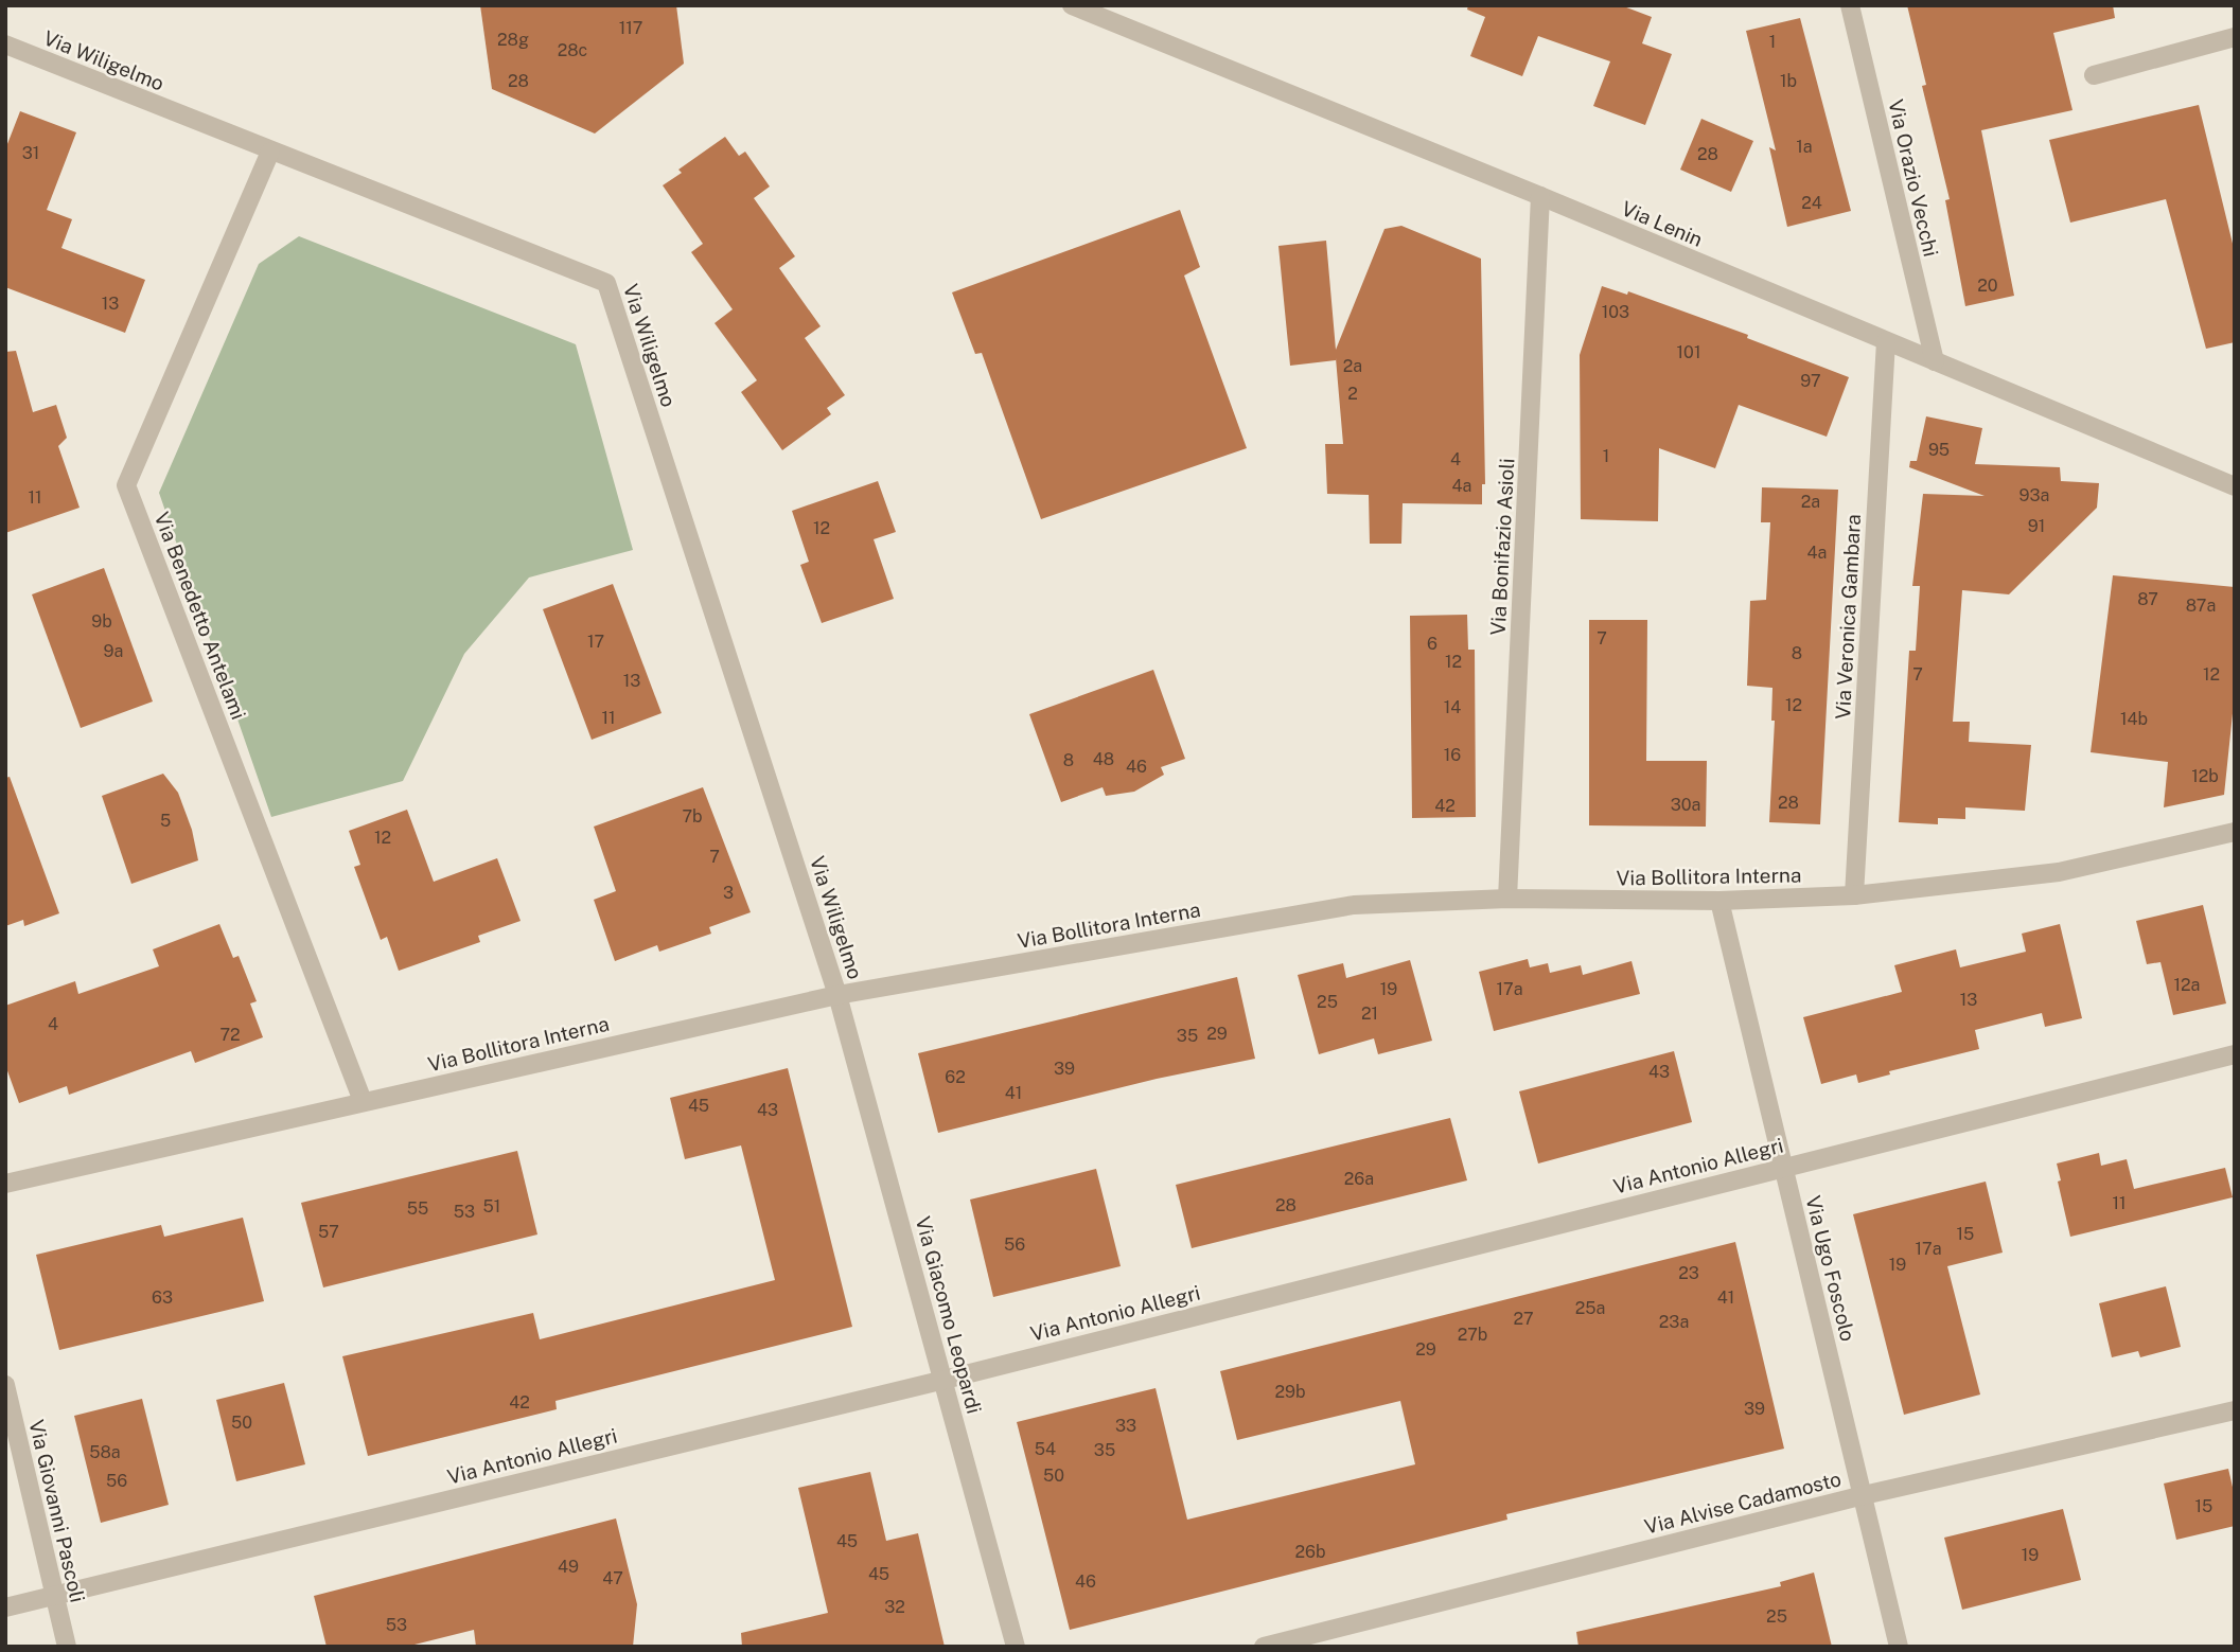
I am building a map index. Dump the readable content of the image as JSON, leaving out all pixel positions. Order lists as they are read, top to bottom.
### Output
{
  "streets": {
    "street": [
      "Via Wiligelmo",
      "Via Orazio Vecchi",
      "Via Lenin",
      "Via Bonifazio Asioli",
      "Via Benedetto Antelami",
      "Via Veronica Gambara",
      "Via Bollitora Interna",
      "Via Antonio Allegri",
      "Via Ugo Foscolo",
      "Via Giacomo Leopardi",
      "Via Alvise Cadamosto",
      "Via Giovanni Pascoli"
    ]
  },
  "crossings": [
    ["Via Wiligelmo", "Via Benedetto Antelami"],
    ["Via Wiligelmo", "Via Bollitora Interna"],
    ["Via Wiligelmo", "Via Giacomo Leopardi"],
    ["Via Orazio Vecchi", "Via Lenin"],
    ["Via Lenin", "Via Bonifazio Asioli"],
    ["Via Lenin", "Via Veronica Gambara"],
    ["Via Bonifazio Asioli", "Via Bollitora Interna"],
    ["Via Benedetto Antelami", "Via Bollitora Interna"],
    ["Via Veronica Gambara", "Via Bollitora Interna"],
    ["Via Bollitora Interna", "Via Ugo Foscolo"],
    ["Via Bollitora Interna", "Via Giacomo Leopardi"],
    ["Via Antonio Allegri", "Via Ugo Foscolo"],
    ["Via Antonio Allegri", "Via Giacomo Leopardi"],
    ["Via Antonio Allegri", "Via Giovanni Pascoli"],
    ["Via Ugo Foscolo", "Via Alvise Cadamosto"]
  ],
  "house_numbers": [
    "117",
    "28g",
    "1",
    "28c",
    "28",
    "1b",
    "1a",
    "31",
    "28",
    "24",
    "20",
    "13",
    "103",
    "101",
    "2a",
    "97",
    "2",
    "95",
    "1",
    "4",
    "4a",
    "93a",
    "11",
    "2a",
    "91",
    "12",
    "4a",
    "87",
    "87a",
    "9b",
    "7",
    "17",
    "6",
    "9a",
    "8",
    "12",
    "7",
    "12",
    "13",
    "12",
    "14",
    "11",
    "14b",
    "16",
    "48",
    "8",
    "46",
    "12b",
    "28",
    "30a",
    "42",
    "7b",
    "5",
    "12",
    "7",
    "3",
    "12a",
    "19",
    "17a",
    "13",
    "25",
    "21",
    "4",
    "29",
    "72",
    "35",
    "39",
    "43",
    "62",
    "41",
    "45",
    "43",
    "26a",
    "11",
    "28",
    "51",
    "55",
    "53",
    "57",
    "15",
    "56",
    "17a",
    "19",
    "23",
    "63",
    "41",
    "25a",
    "27",
    "23a",
    "27b",
    "29",
    "29b",
    "42",
    "39",
    "50",
    "33",
    "54",
    "35",
    "58a",
    "50",
    "56",
    "15",
    "45",
    "26b",
    "19",
    "49",
    "45",
    "47",
    "46",
    "32",
    "25",
    "53"
  ]
}
